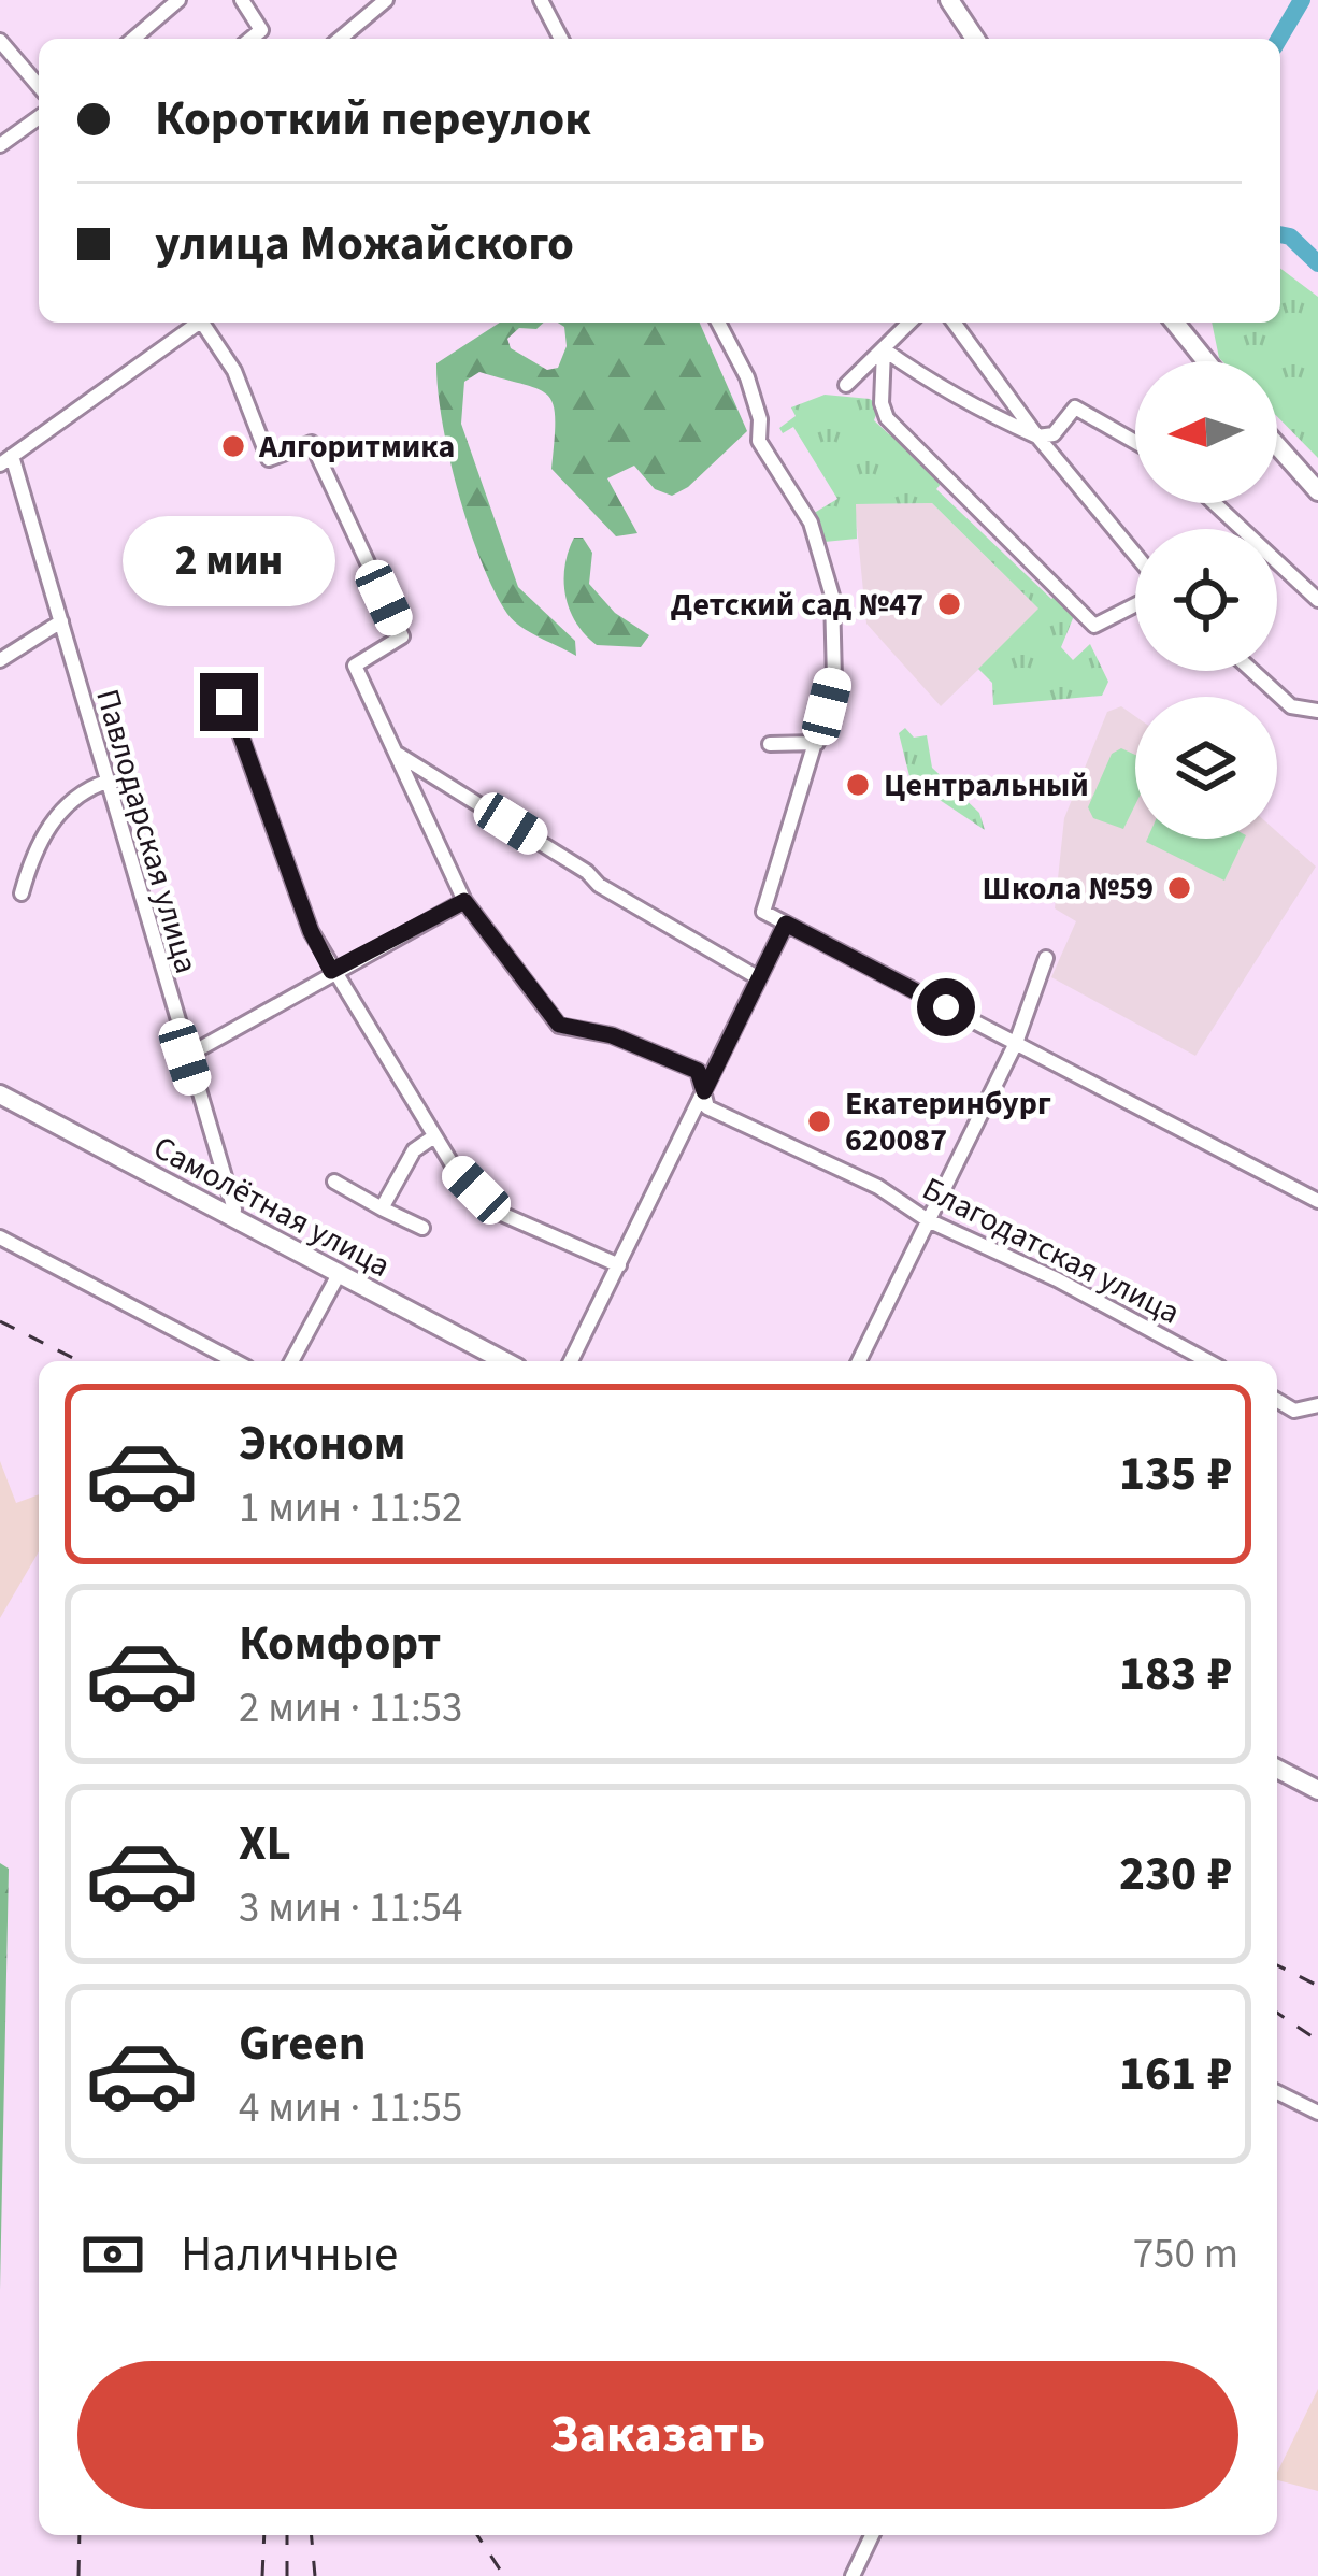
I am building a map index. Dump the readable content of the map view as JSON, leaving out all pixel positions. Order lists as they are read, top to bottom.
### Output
{
  "streets": {
    "main road": ["Самолётная улица"],
    "street": ["Павлодарская улица", "Благодатская улица"]
  },
  "crossings": [
    ["Павлодарская улица", "Самолётная улица"]
  ],
  "places": [
    "Алгоритмика",
    "Детский сад №47",
    "Центральный",
    "Школа №59",
    "Екатеринбург 620087"
  ],
  "north": "left",
  "page": {
    "banner": ["Короткий переулок", "улица Можайского"],
    "bubble": "2 мин",
    "list": [
      {
        "name": "Эконом",
        "note": "1 мин · 11:52",
        "value": "135 ₽"
      },
      {
        "name": "Комфорт",
        "note": "2 мин · 11:53",
        "value": "183 ₽"
      },
      {
        "name": "XL",
        "note": "3 мин · 11:54",
        "value": "230 ₽"
      },
      {
        "name": "Green",
        "note": "4 мин · 11:55",
        "value": "161 ₽"
      }
    ],
    "pay": ["Наличные", "750 m"],
    "buttons": "Заказать"
  }
}
